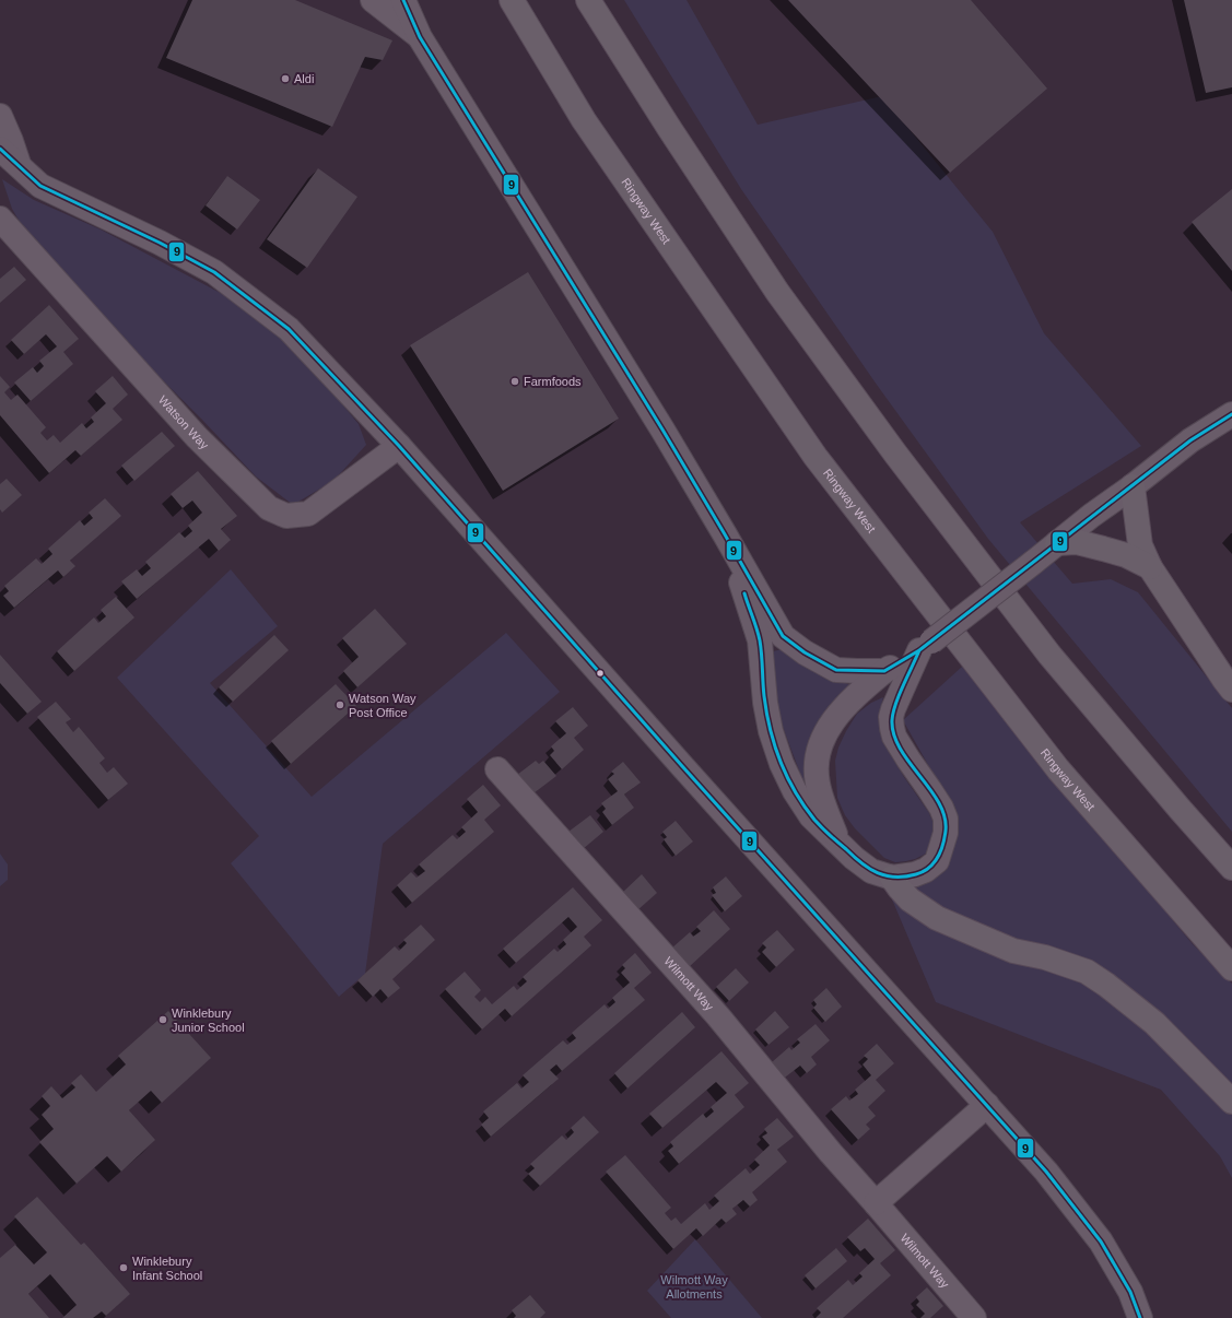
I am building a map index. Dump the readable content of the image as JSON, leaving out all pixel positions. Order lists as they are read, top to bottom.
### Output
{
  "streets": {
    "main road": ["Ringway West"],
    "street": ["Watson Way", "Wilmott Way"]
  },
  "parks": ["Wilmott Way Allotments"],
  "places": [
    "Aldi",
    "Farmfoods",
    "Watson Way Post Office",
    "Winklebury Junior School",
    "Winklebury Infant School"
  ],
  "lines": ["transit line 9"]
}
